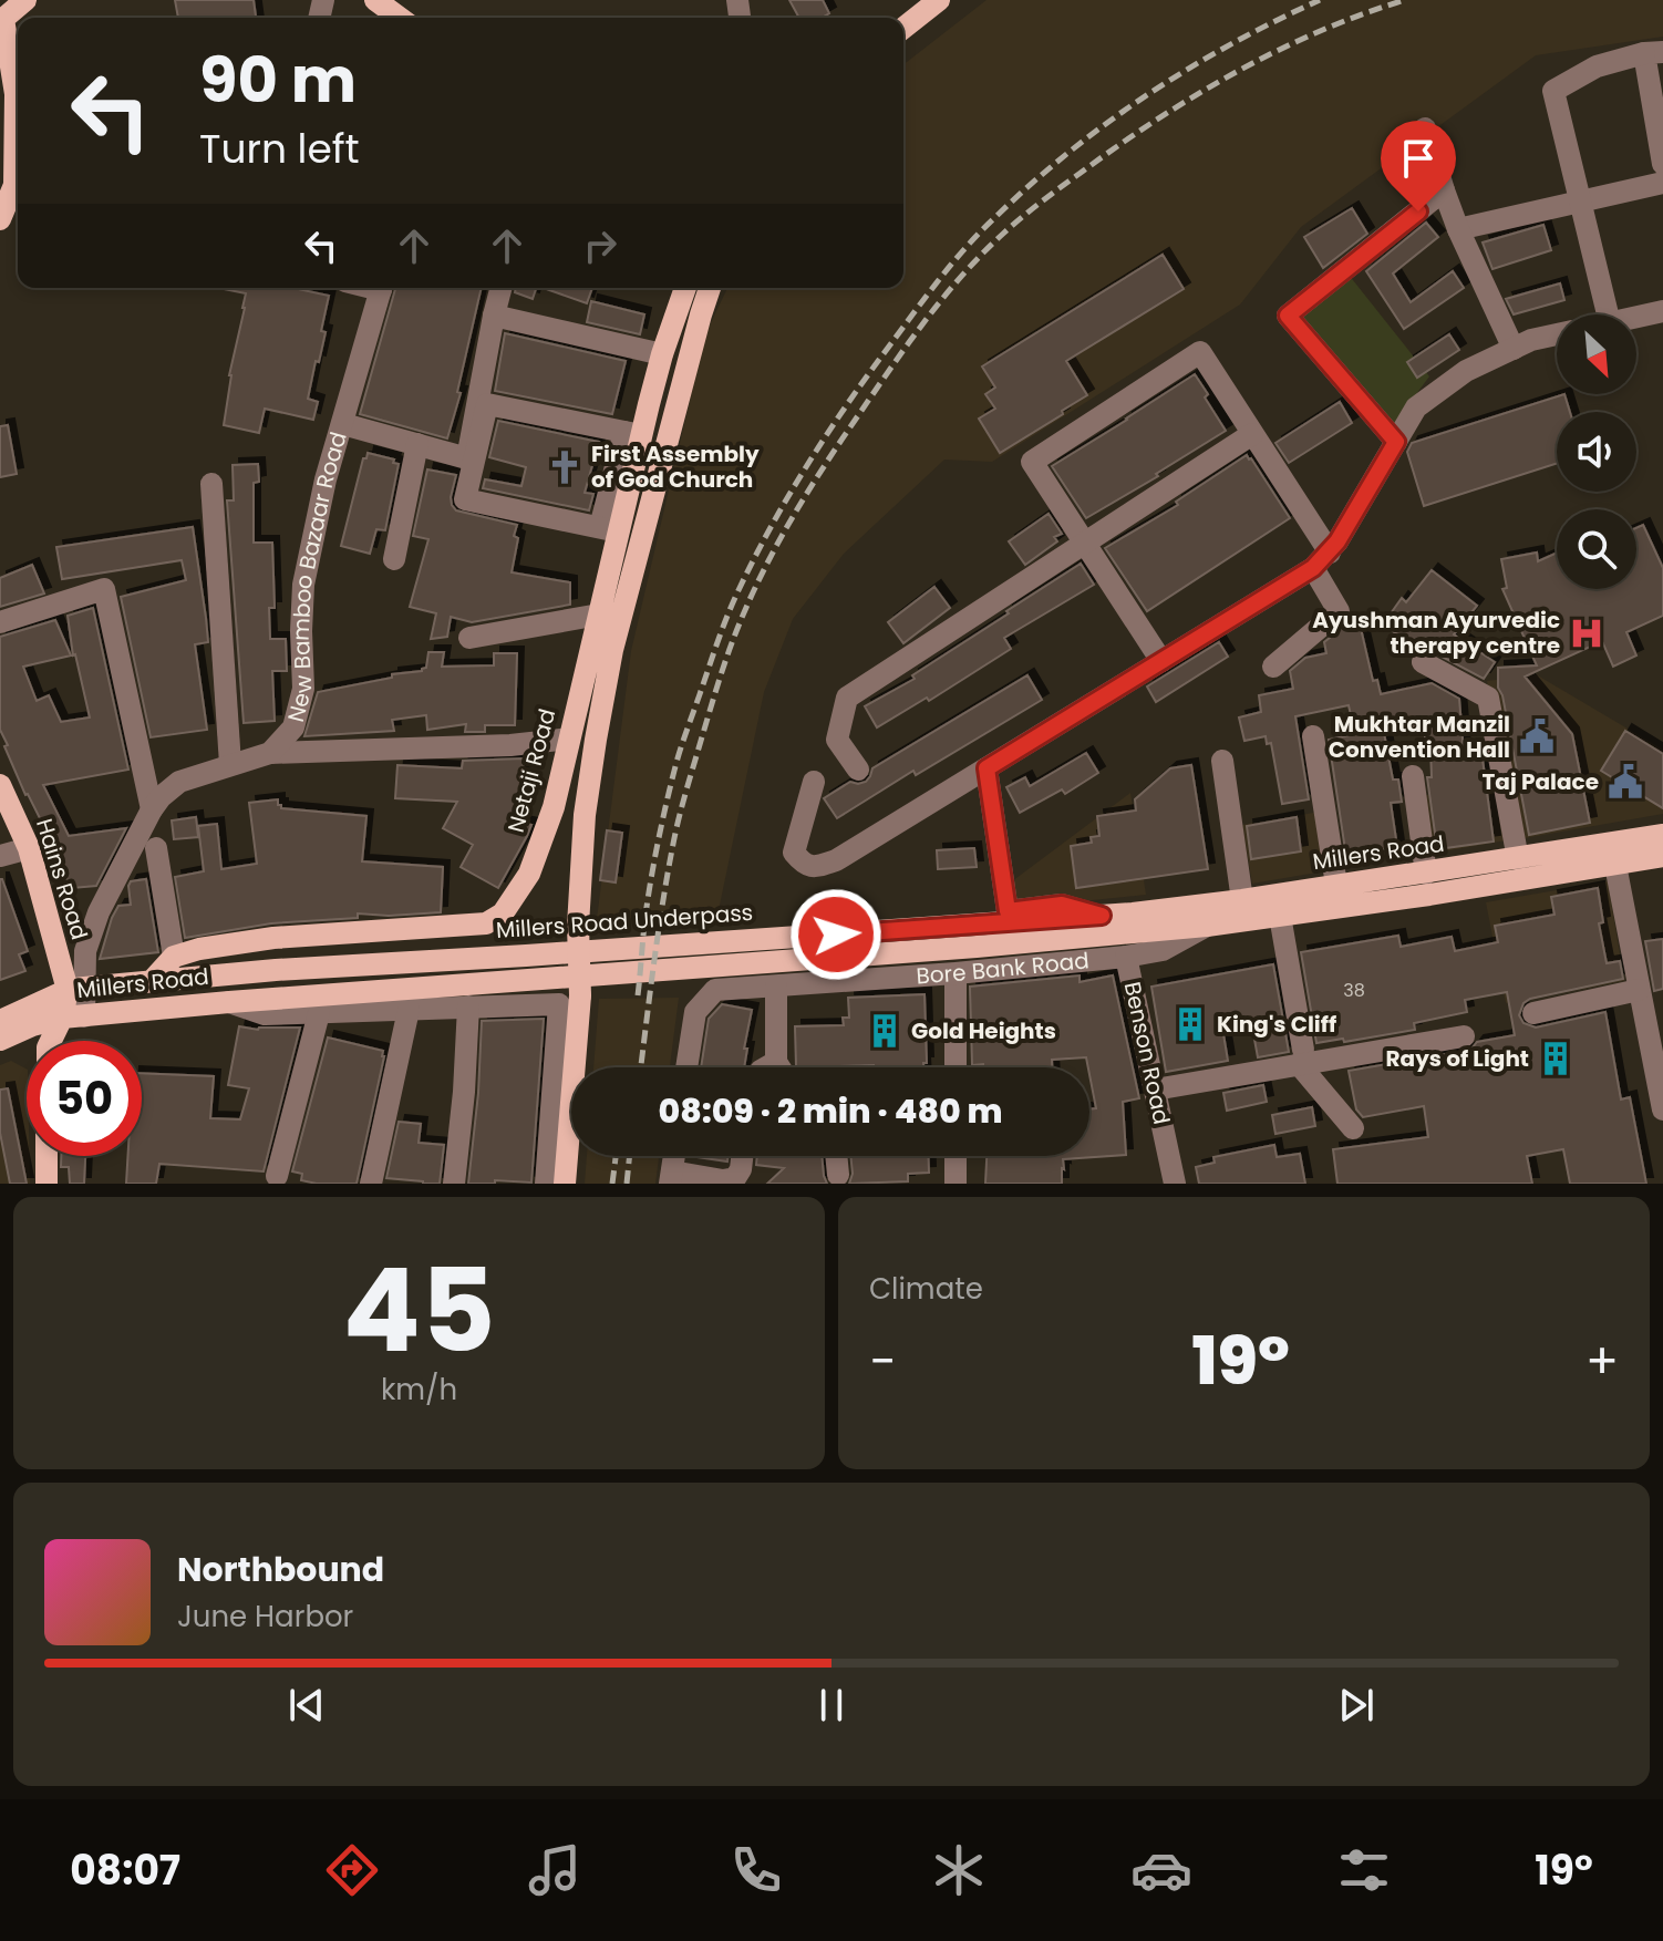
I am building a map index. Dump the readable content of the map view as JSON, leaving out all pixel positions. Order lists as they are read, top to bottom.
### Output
{
  "streets": {
    "main road": [
      "Netaji Road",
      "Millers Road",
      "Hains Road",
      "Millers Road Underpass"
    ],
    "street": ["New Bamboo Bazaar Road", "Bore Bank Road", "Benson Road"]
  },
  "crossings": [
    ["Millers Road", "Millers Road Underpass"],
    ["Millers Road", "Benson Road"],
    ["Hains Road", "Millers Road Underpass"],
    ["Bore Bank Road", "Benson Road"]
  ],
  "places": {
    "church": ["First Assembly of God Church"],
    "hospital": ["Ayushman Ayurvedic therapy centre"],
    "public building": ["Mukhtar Manzil Convention Hall", "Taj Palace"],
    "building": ["King's Cliff", "Gold Heights", "Rays of Light"]
  },
  "house_numbers": ["38"],
  "north": "bottom right",
  "page": {
    "turn": ["90 m", "Turn left"],
    "limit": "50",
    "trip": "08:09 · 2 min · 480 m",
    "tile": [
      ["45", "km/h"],
      "Climate"
    ],
    "heat": ["−", "19°", "+"],
    "song": ["Northbound", "June Harbor"],
    "tabs": ["08:07", "19°"]
  }
}
